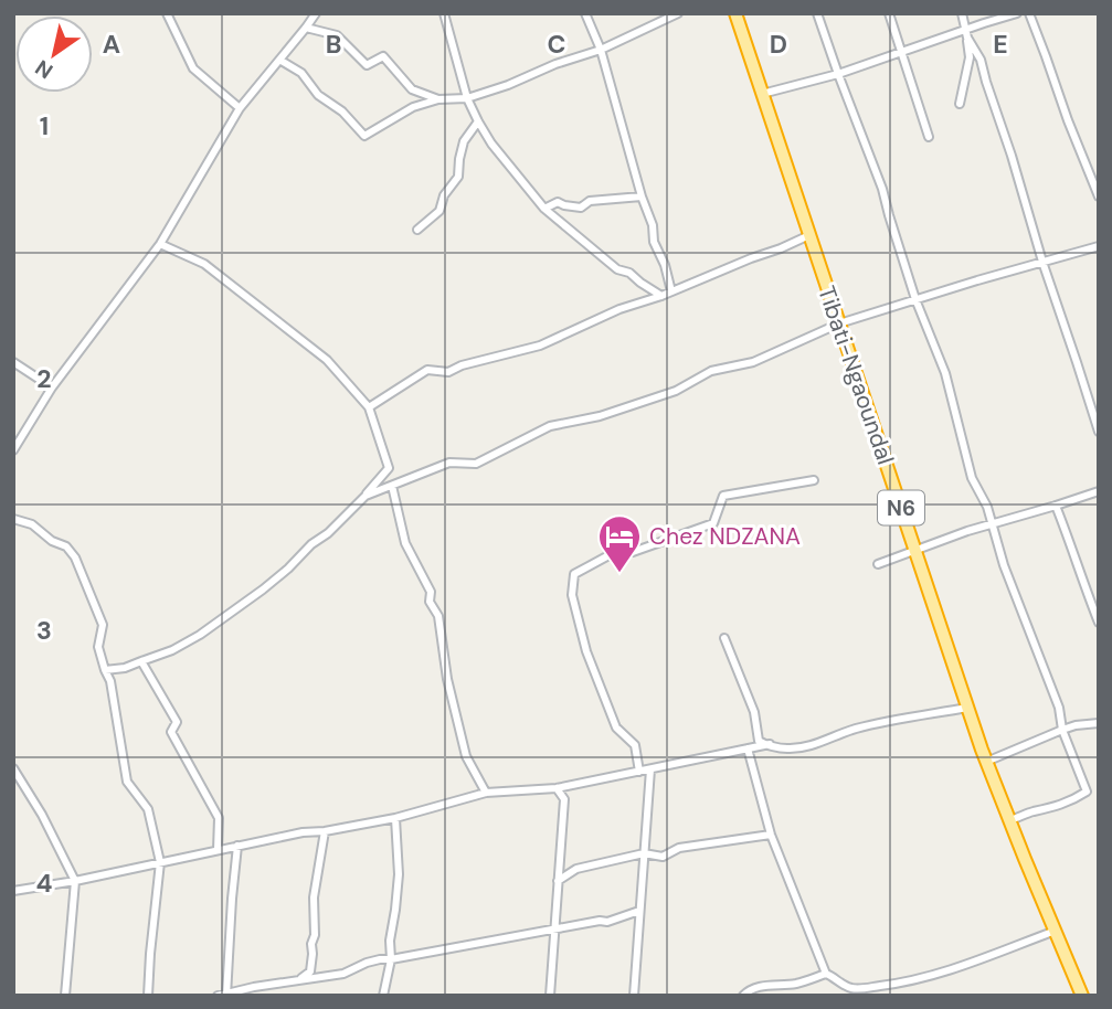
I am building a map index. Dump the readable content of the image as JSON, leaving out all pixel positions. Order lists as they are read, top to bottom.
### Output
{
  "streets": {
    "highway": ["Tibati-Ngaoundal", "N6"]
  },
  "places": {
    "hotel": ["Chez NDZANA"]
  },
  "north": "bottom left",
  "grid": {
    "columns": [
      "A",
      "B",
      "C",
      "D",
      "E"
    ],
    "rows": [
      "1",
      "2",
      "3",
      "4"
    ]
  }
}
